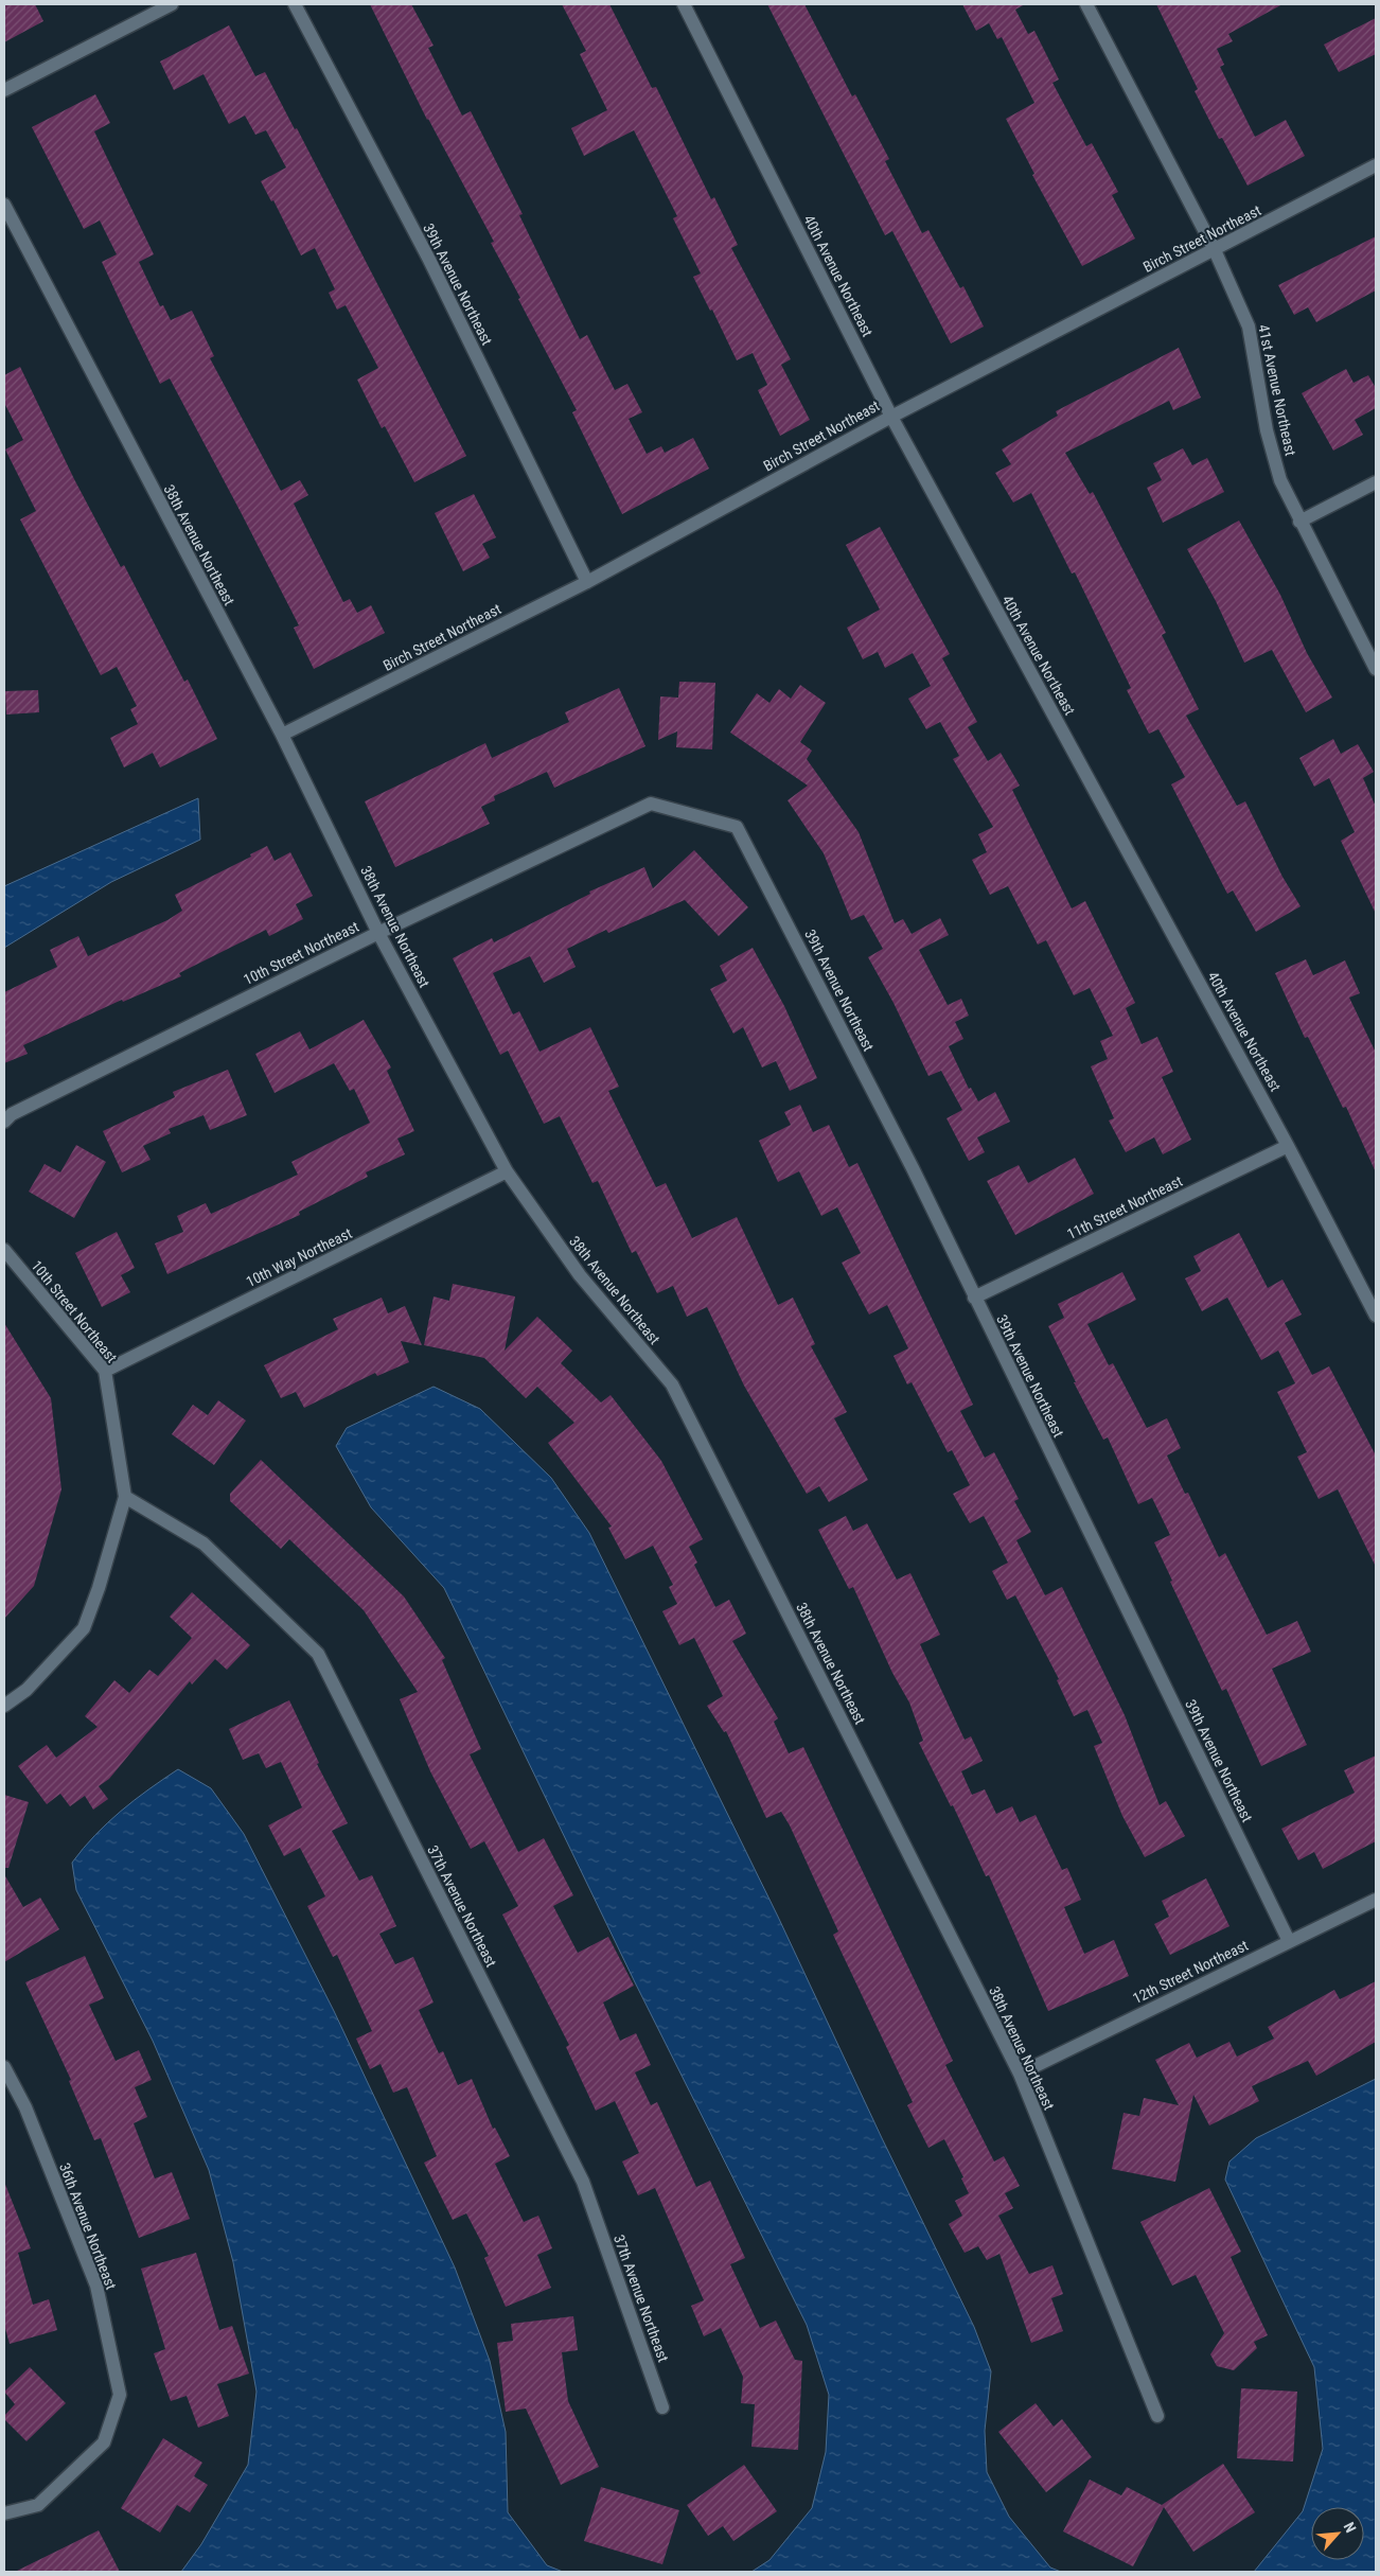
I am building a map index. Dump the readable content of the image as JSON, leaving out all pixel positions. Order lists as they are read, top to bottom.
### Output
{
  "streets": {
    "street": [
      "Birch Street Northeast",
      "40th Avenue Northeast",
      "39th Avenue Northeast",
      "41st Avenue Northeast",
      "38th Avenue Northeast",
      "10th Street Northeast",
      "11th Street Northeast",
      "10th Way Northeast",
      "37th Avenue Northeast",
      "12th Street Northeast",
      "36th Avenue Northeast"
    ]
  },
  "crossings": [
    ["Birch Street Northeast", "40th Avenue Northeast"],
    ["Birch Street Northeast", "39th Avenue Northeast"],
    ["Birch Street Northeast", "41st Avenue Northeast"],
    ["Birch Street Northeast", "38th Avenue Northeast"],
    ["40th Avenue Northeast", "11th Street Northeast"],
    ["39th Avenue Northeast", "10th Street Northeast"],
    ["39th Avenue Northeast", "11th Street Northeast"],
    ["39th Avenue Northeast", "12th Street Northeast"],
    ["38th Avenue Northeast", "10th Street Northeast"],
    ["38th Avenue Northeast", "10th Way Northeast"],
    ["38th Avenue Northeast", "12th Street Northeast"],
    ["10th Street Northeast", "10th Way Northeast"],
    ["10th Street Northeast", "37th Avenue Northeast"]
  ],
  "north": "top right"
}
